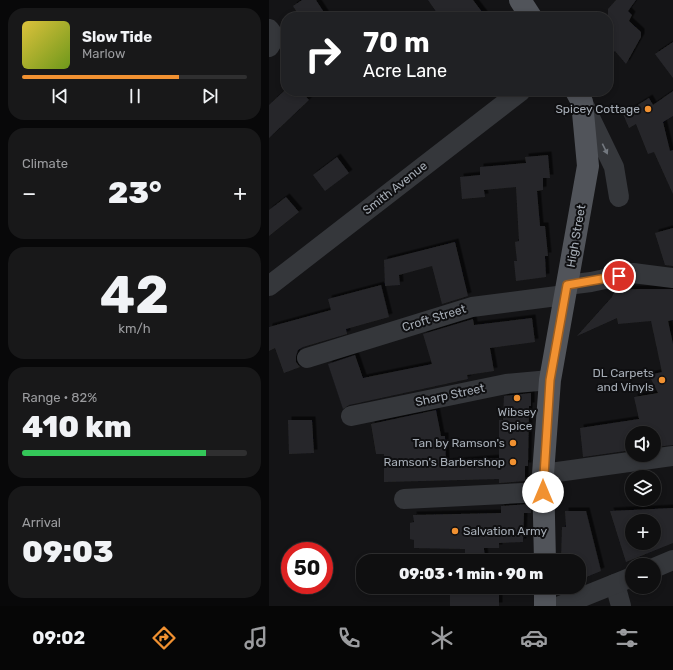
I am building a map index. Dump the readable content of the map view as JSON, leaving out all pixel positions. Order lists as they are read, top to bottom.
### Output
{
  "streets": {
    "main road": ["High Street"],
    "street": ["Smith Avenue", "Croft Street", "Sharp Street"]
  },
  "crossings": [
    ["High Street", "Croft Street"],
    ["High Street", "Sharp Street"]
  ],
  "places": [
    "Spicey Cottage",
    "DL Carpets and Vinyls",
    "Wibsey Spice",
    "Tan by Ramson's",
    "Ramson's Barbershop",
    "Salvation Army"
  ],
  "page": {
    "turn": ["70 m", "Acre Lane"],
    "song": ["Slow Tide", "Marlow"],
    "tile": [
      "Climate",
      ["42", "km/h"],
      ["Range · 82%", "410 km"],
      ["Arrival", "09:03"]
    ],
    "heat": ["−", "23°", "+"],
    "map_buttons": ["+", "−"],
    "limit": "50",
    "trip": "09:03 · 1 min · 90 m",
    "tabs": "09:02"
  }
}
